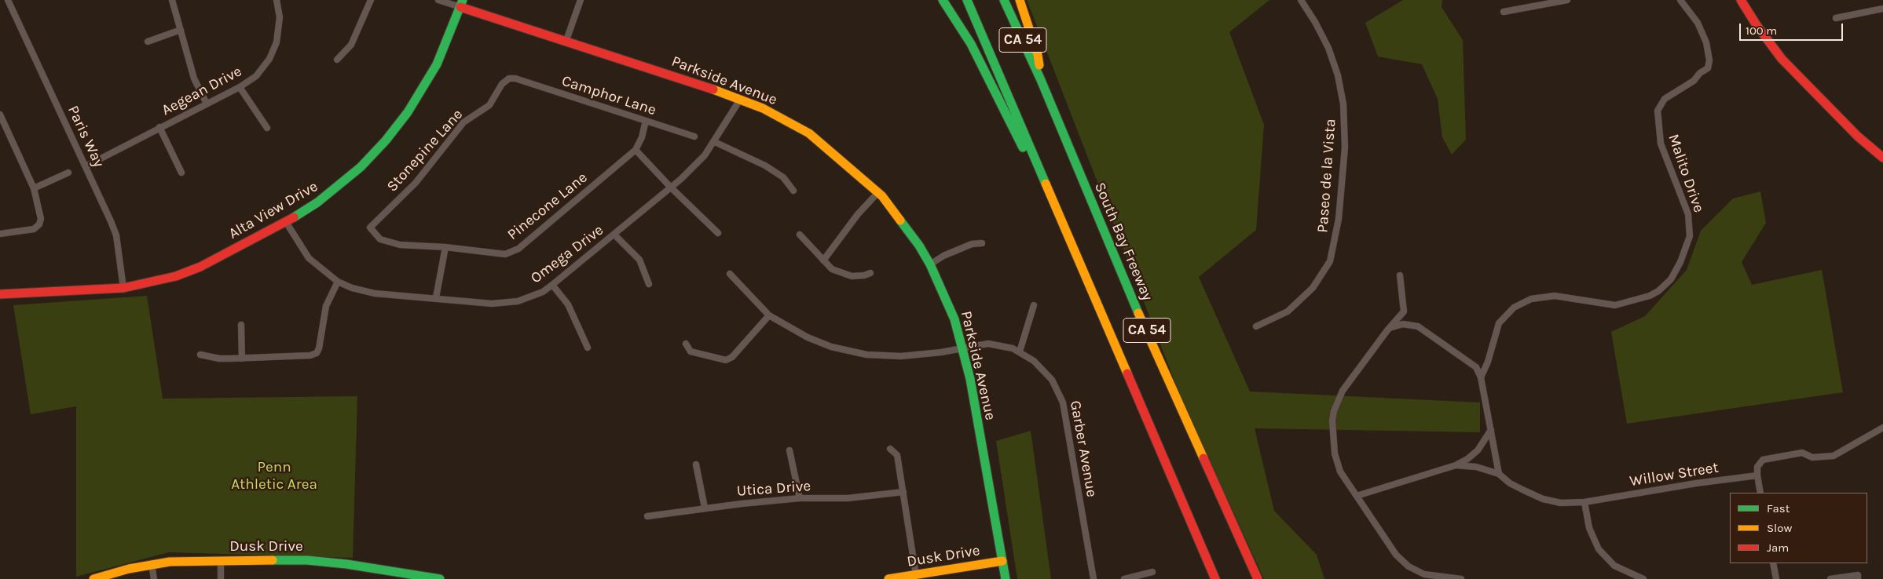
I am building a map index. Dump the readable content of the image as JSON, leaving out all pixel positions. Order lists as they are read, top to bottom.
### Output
{
  "streets": {
    "main road": [
      "CA 54",
      "Parkside Avenue",
      "Alta View Drive",
      "South Bay Freeway",
      "Dusk Drive"
    ],
    "street": [
      "Aegean Drive",
      "Camphor Lane",
      "Paris Way",
      "Stonepine Lane",
      "Malito Drive",
      "Paseo de la Vista",
      "Pinecone Lane",
      "Omega Drive",
      "Garber Avenue",
      "Willow Street",
      "Utica Drive"
    ]
  },
  "crossings": [
    ["Parkside Avenue", "Alta View Drive"],
    ["Parkside Avenue", "Omega Drive"],
    ["Parkside Avenue", "Garber Avenue"],
    ["Parkside Avenue", "Dusk Drive"],
    ["Aegean Drive", "Paris Way"],
    ["Camphor Lane", "Stonepine Lane"],
    ["Camphor Lane", "Pinecone Lane"],
    ["Paris Way", "Alta View Drive"],
    ["Stonepine Lane", "Pinecone Lane"],
    ["Alta View Drive", "Omega Drive"]
  ],
  "parks": ["Penn Athletic Area"],
  "legend": ["Fast", "Slow", "Jam"],
  "scale_bar": "100 m"
}
